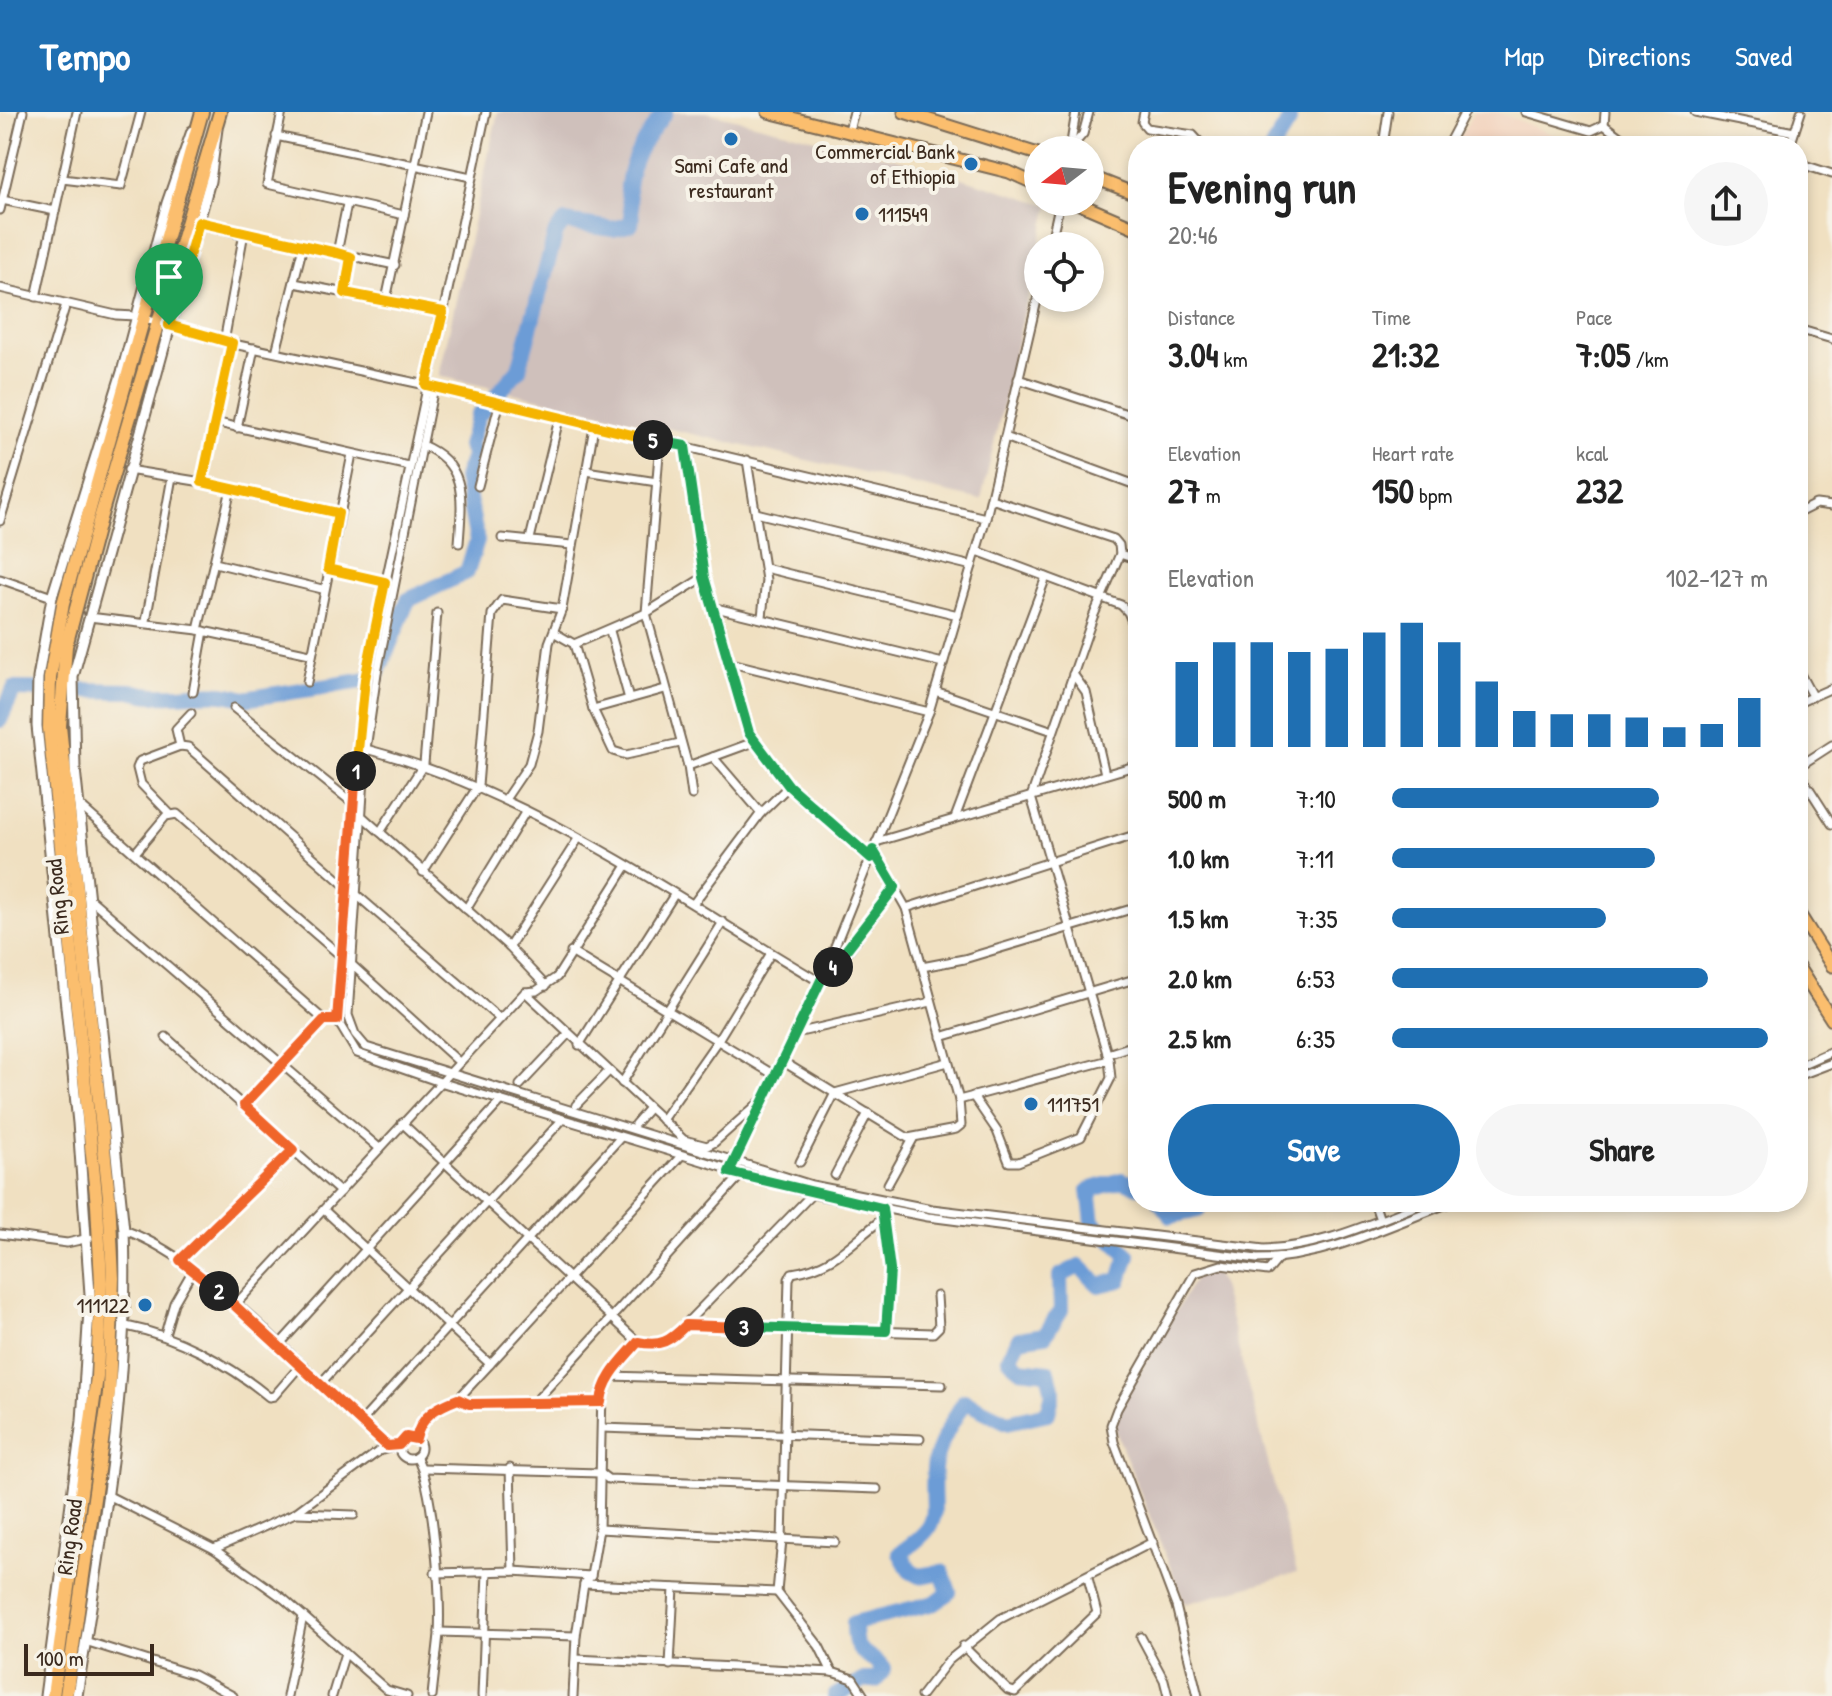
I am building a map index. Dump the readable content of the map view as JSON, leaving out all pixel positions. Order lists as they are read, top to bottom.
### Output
{
  "streets": {
    "highway": ["Ring Road"]
  },
  "places": [
    "Sami Cafe and restaurant",
    "Commercial Bank of Ethiopia",
    "111549",
    "111751",
    "111122"
  ],
  "scale_bar": "100 m",
  "north": "left",
  "page": {
    "header": "Tempo",
    "nav": ["Map", "Directions", "Saved"],
    "heading": ["Evening run", "20:46"],
    "stats": [
      ["Distance", "3.04 km"],
      ["Time", "21:32"],
      ["Pace", "7:05 /km"],
      ["Elevation", "27 m"],
      ["Heart rate", "150 bpm"],
      ["kcal", "232"]
    ],
    "pins": [
      "5",
      "1",
      "4",
      "2",
      "3"
    ],
    "chart": ["Elevation", "102–127 m"],
    "list": [
      {
        "name": "500 m",
        "note": "7:10"
      },
      {
        "name": "1.0 km",
        "note": "7:11"
      },
      {
        "name": "1.5 km",
        "note": "7:35"
      },
      {
        "name": "2.0 km",
        "note": "6:53"
      },
      {
        "name": "2.5 km",
        "note": "6:35"
      }
    ],
    "buttons": ["Save", "Share"],
    "scale": "100 m"
  }
}
